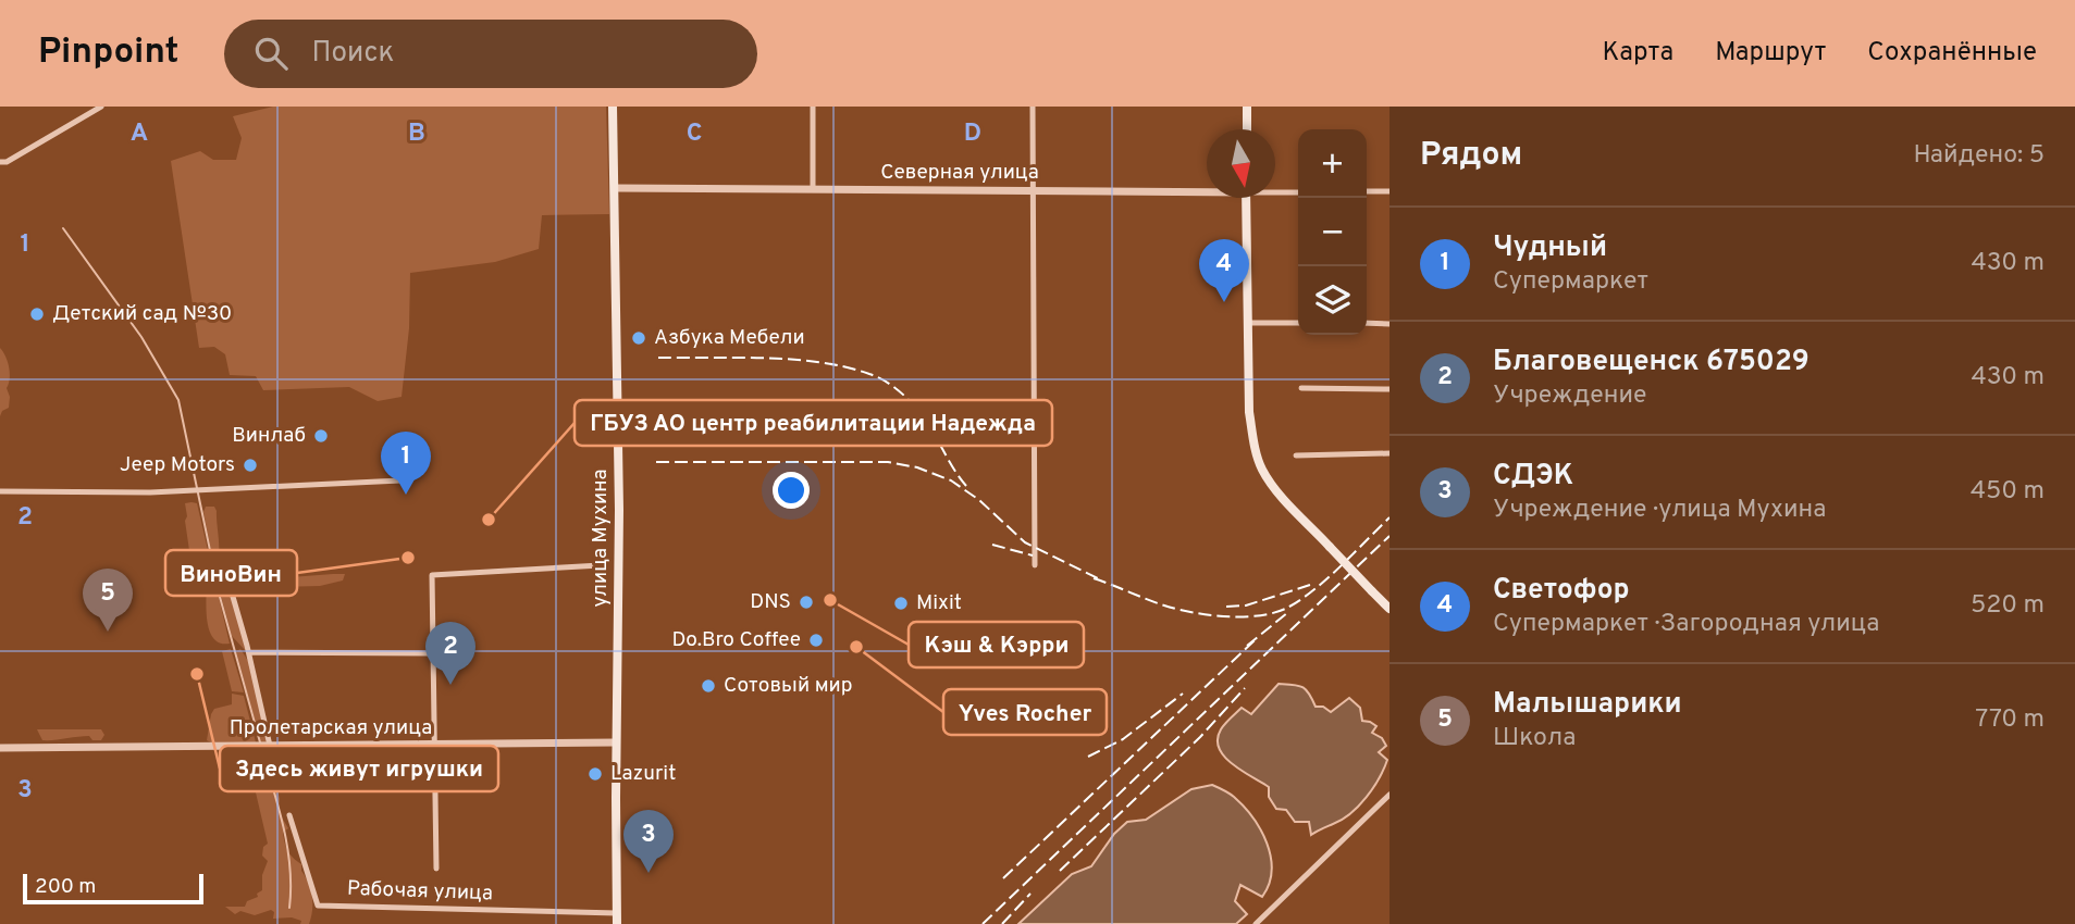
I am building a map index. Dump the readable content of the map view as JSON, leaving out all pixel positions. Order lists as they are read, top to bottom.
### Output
{
  "streets": {
    "main road": ["улица Мухина"],
    "street": ["Северная улица", "Пролетарская улица", "Рабочая улица"]
  },
  "crossings": [
    ["Северная улица", "улица Мухина"],
    ["улица Мухина", "Пролетарская улица"],
    ["улица Мухина", "Рабочая улица"]
  ],
  "places": [
    "Детский сад №30",
    "Азбука Мебели",
    "Винлаб",
    "Jeep Motors",
    "ГБУЗ АО центр реабилитации Надежда",
    "ВиноВин",
    "Кэш & Кэрри",
    "DNS",
    "Mixit",
    "Do.Bro Coffee",
    "Yves Rocher",
    "Здесь живут игрушки",
    "Сотовый мир",
    "Lazurit"
  ],
  "scale_bar": "200 m",
  "north": "bottom",
  "page": {
    "header": "Pinpoint",
    "search": "Поиск",
    "nav": ["Карта", "Маршрут", "Сохранённые"],
    "heading": ["Рядом", "Найдено: 5"],
    "map_buttons": ["+", "−"],
    "list": [
      {
        "mark": "1",
        "name": "Чудный",
        "note": "Супермаркет",
        "value": "430 m"
      },
      {
        "mark": "2",
        "name": "Благовещенск 675029",
        "note": "Учреждение",
        "value": "430 m"
      },
      {
        "mark": "3",
        "name": "СДЭК",
        "note": "Учреждение · улица Мухина",
        "value": "450 m"
      },
      {
        "mark": "4",
        "name": "Светофор",
        "note": "Супермаркет · Загородная улица",
        "value": "520 m"
      },
      {
        "mark": "5",
        "name": "Малышарики",
        "note": "Школа",
        "value": "770 m"
      }
    ],
    "pins": [
      "4",
      "1",
      "5",
      "2",
      "3"
    ],
    "scale": "200 m"
  },
  "grid": {
    "columns": [
      "A",
      "B",
      "C",
      "D"
    ],
    "rows": ["1", "2", "3"]
  }
}
